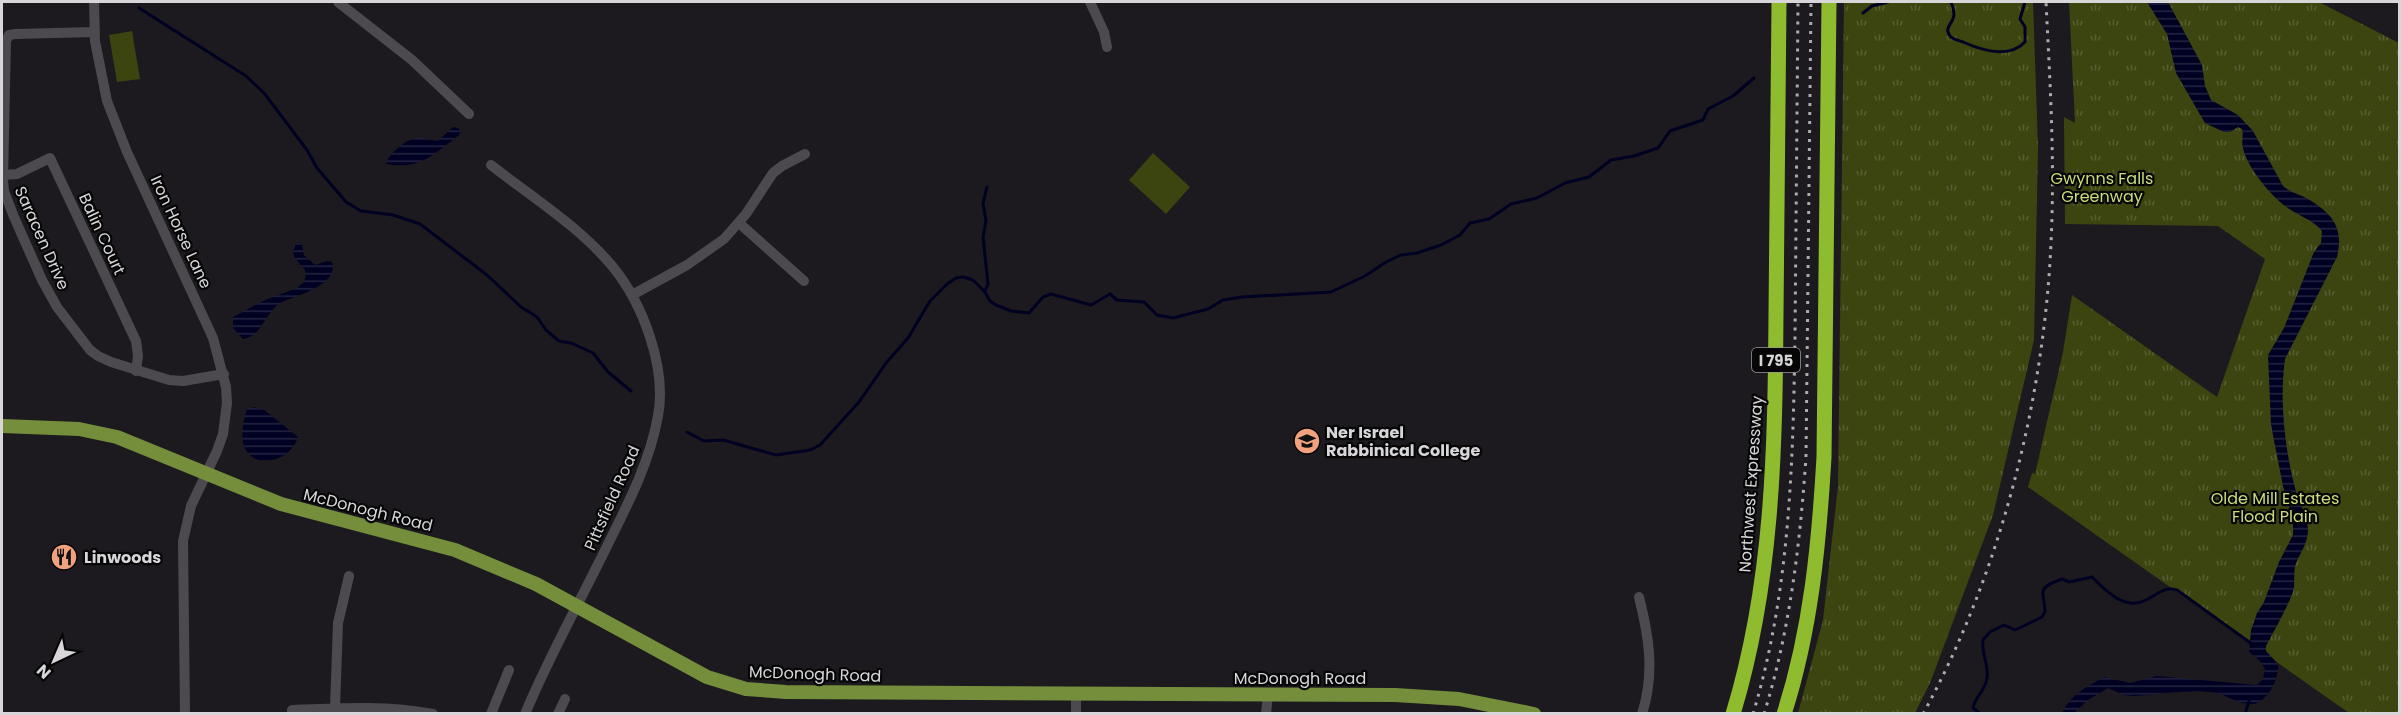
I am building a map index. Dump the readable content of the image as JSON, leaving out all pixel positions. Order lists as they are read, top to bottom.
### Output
{
  "streets": {
    "highway": ["I 795", "Northwest Expressway"],
    "main road": ["McDonogh Road"],
    "street": [
      "Iron Horse Lane",
      "Balin Court",
      "Saracen Drive",
      "Pittsfield Road"
    ]
  },
  "crossings": [
    ["Iron Horse Lane", "Saracen Drive"],
    ["Iron Horse Lane", "McDonogh Road"],
    ["Balin Court", "Saracen Drive"],
    ["Pittsfield Road", "McDonogh Road"]
  ],
  "parks": ["Gwynns Falls Greenway", "Olde Mill Estates Flood Plain"],
  "places": {
    "school or university": ["Ner Israel Rabbinical College"],
    "restaurant": ["Linwoods"]
  },
  "north": "bottom left"
}
